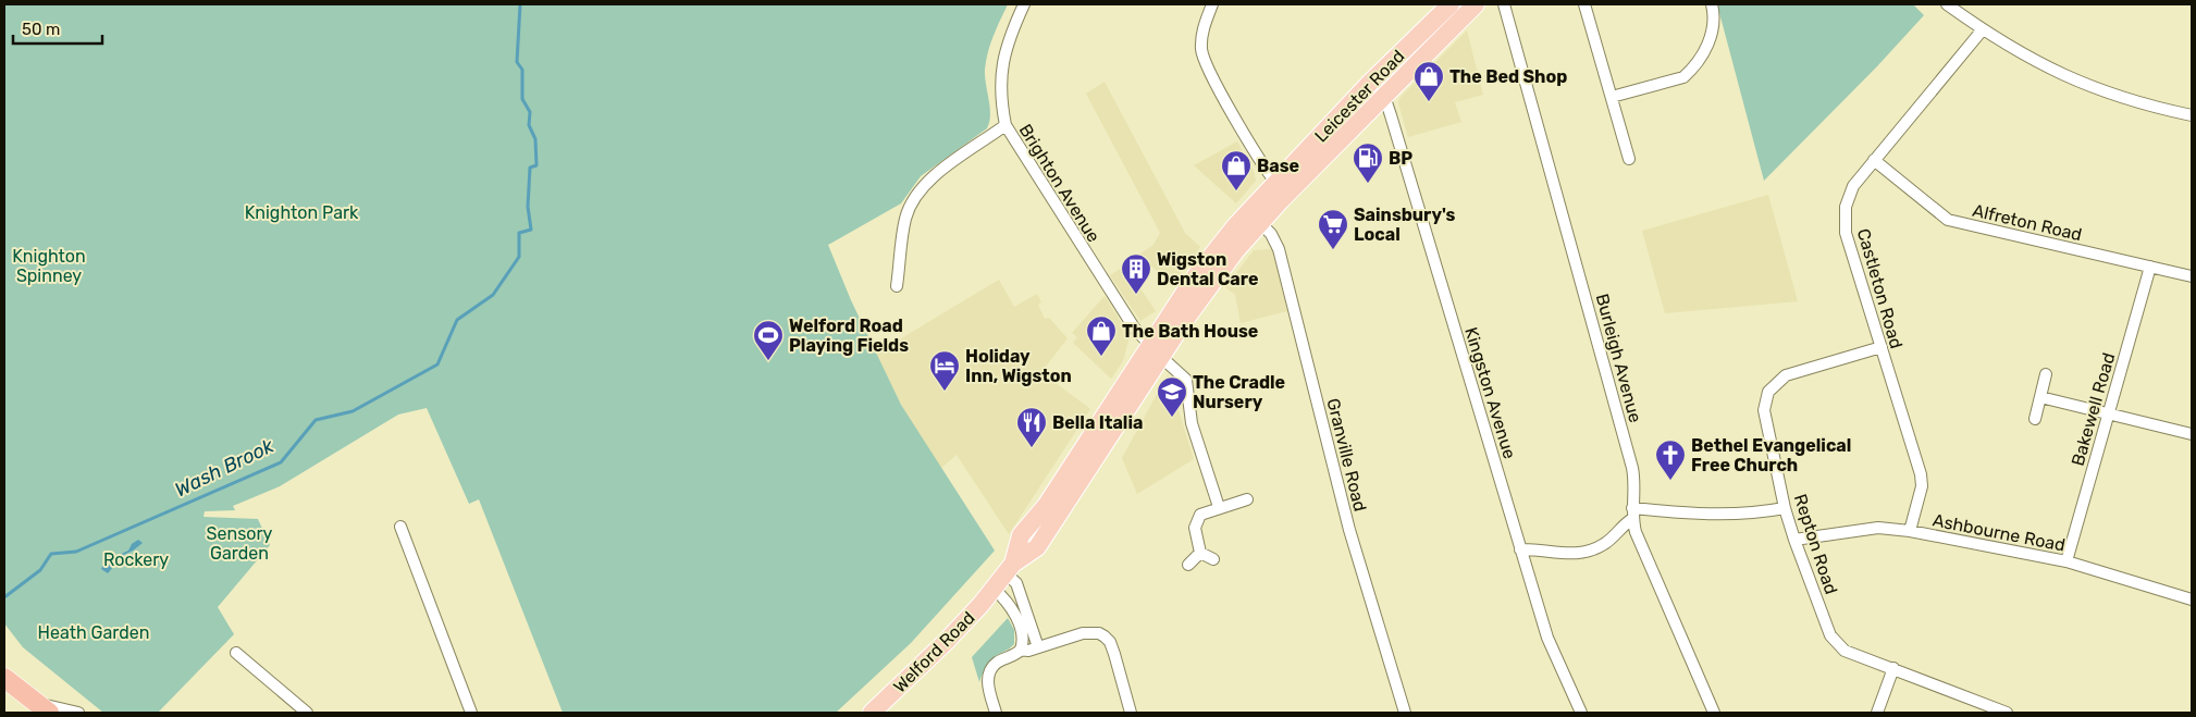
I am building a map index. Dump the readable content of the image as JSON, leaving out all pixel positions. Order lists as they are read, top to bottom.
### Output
{
  "streets": {
    "main road": ["Leicester Road", "Welford Road"],
    "street": [
      "Brighton Avenue",
      "Alfreton Road",
      "Castleton Road",
      "Burleigh Avenue",
      "Kingston Avenue",
      "Bakewell Road",
      "Granville Road",
      "Ashbourne Road",
      "Repton Road"
    ]
  },
  "crossings": [
    ["Leicester Road", "Brighton Avenue"],
    ["Leicester Road", "Kingston Avenue"],
    ["Leicester Road", "Granville Road"],
    ["Leicester Road", "Welford Road"],
    ["Alfreton Road", "Castleton Road"],
    ["Alfreton Road", "Bakewell Road"],
    ["Castleton Road", "Ashbourne Road"],
    ["Castleton Road", "Repton Road"],
    ["Bakewell Road", "Ashbourne Road"],
    ["Ashbourne Road", "Repton Road"]
  ],
  "water": ["Wash Brook"],
  "parks": [
    "Knighton Park",
    "Knighton Spinney",
    "Sensory Garden",
    "Rockery",
    "Heath Garden"
  ],
  "places": {
    "shop": ["The Bed Shop", "Base", "The Bath House"],
    "fuel station": ["BP"],
    "supermarket": ["Sainsbury's Local"],
    "building": ["Wigston Dental Care"],
    "sports": ["Welford Road Playing Fields"],
    "hotel": ["Holiday Inn, Wigston"],
    "school or university": ["The Cradle Nursery"],
    "restaurant": ["Bella Italia"],
    "church": ["Bethel Evangelical Free Church"]
  },
  "scale_bar": "50 m"
}
